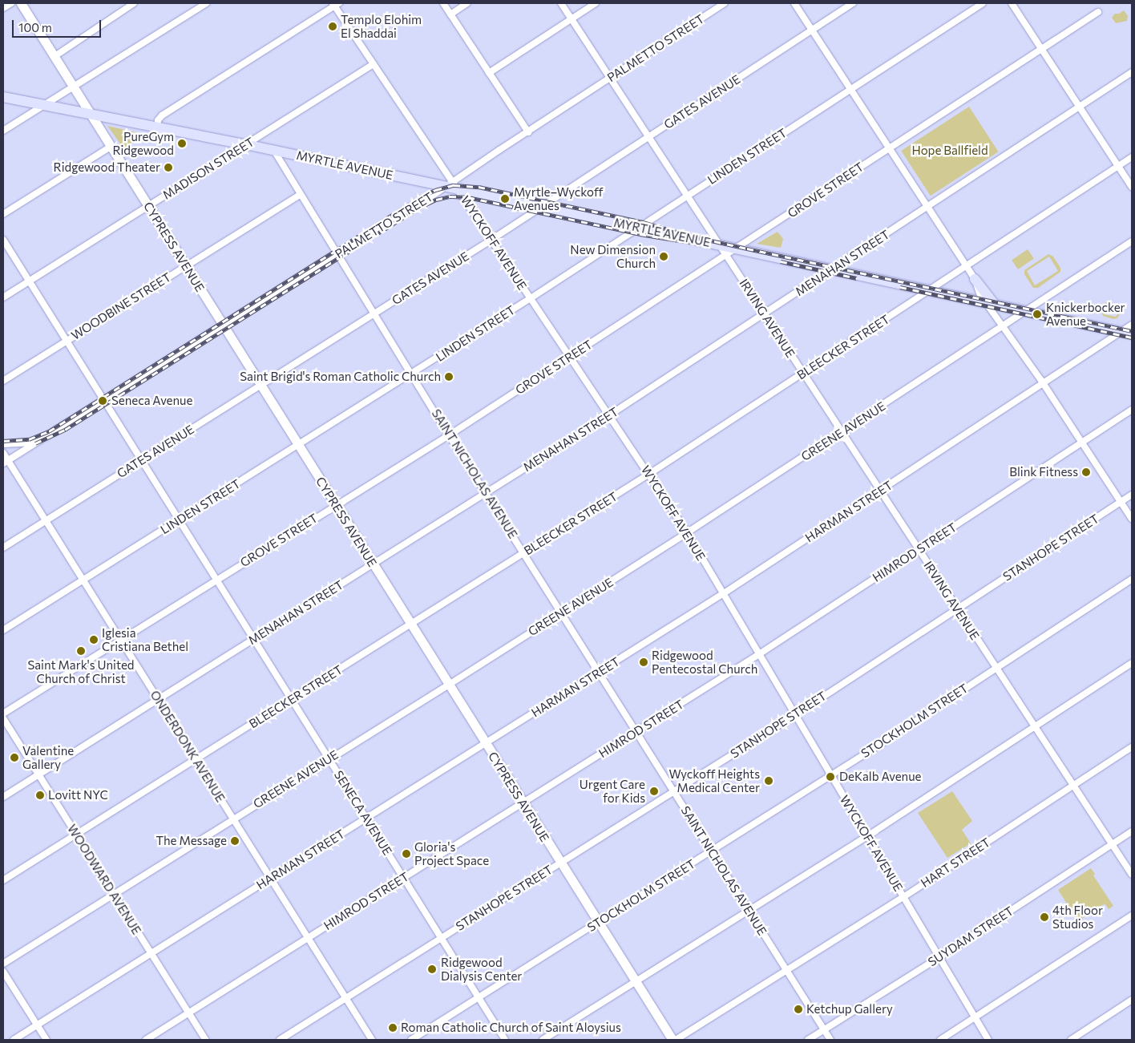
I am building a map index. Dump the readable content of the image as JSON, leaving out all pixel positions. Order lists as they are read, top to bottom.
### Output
{
  "streets": {
    "main road": ["MYRTLE AVENUE", "CYPRESS AVENUE"],
    "street": [
      "PALMETTO STREET",
      "GATES AVENUE",
      "LINDEN STREET",
      "MADISON STREET",
      "GROVE STREET",
      "WYCKOFF AVENUE",
      "MENAHAN STREET",
      "WOODBINE STREET",
      "IRVING AVENUE",
      "BLEECKER STREET",
      "GREENE AVENUE",
      "SAINT NICHOLAS AVENUE",
      "HARMAN STREET",
      "STANHOPE STREET",
      "HIMROD STREET",
      "STOCKHOLM STREET",
      "ONDERDONK AVENUE",
      "SENECA AVENUE",
      "HART STREET",
      "WOODWARD AVENUE",
      "SUYDAM STREET"
    ]
  },
  "crossings": [
    ["PALMETTO STREET", "MYRTLE AVENUE"],
    ["PALMETTO STREET", "WYCKOFF AVENUE"],
    ["PALMETTO STREET", "CYPRESS AVENUE"],
    ["PALMETTO STREET", "IRVING AVENUE"],
    ["PALMETTO STREET", "SAINT NICHOLAS AVENUE"],
    ["PALMETTO STREET", "ONDERDONK AVENUE"],
    ["PALMETTO STREET", "SENECA AVENUE"],
    ["GATES AVENUE", "MYRTLE AVENUE"],
    ["GATES AVENUE", "WYCKOFF AVENUE"],
    ["GATES AVENUE", "CYPRESS AVENUE"],
    ["GATES AVENUE", "IRVING AVENUE"],
    ["GATES AVENUE", "SAINT NICHOLAS AVENUE"],
    ["GATES AVENUE", "ONDERDONK AVENUE"],
    ["GATES AVENUE", "SENECA AVENUE"],
    ["LINDEN STREET", "MYRTLE AVENUE"],
    ["LINDEN STREET", "WYCKOFF AVENUE"],
    ["LINDEN STREET", "CYPRESS AVENUE"],
    ["LINDEN STREET", "IRVING AVENUE"],
    ["LINDEN STREET", "SAINT NICHOLAS AVENUE"],
    ["LINDEN STREET", "ONDERDONK AVENUE"],
    ["LINDEN STREET", "SENECA AVENUE"],
    ["MYRTLE AVENUE", "MADISON STREET"],
    ["MYRTLE AVENUE", "GROVE STREET"],
    ["MYRTLE AVENUE", "WYCKOFF AVENUE"],
    ["MYRTLE AVENUE", "CYPRESS AVENUE"],
    ["MYRTLE AVENUE", "MENAHAN STREET"],
    ["MYRTLE AVENUE", "IRVING AVENUE"],
    ["MYRTLE AVENUE", "BLEECKER STREET"],
    ["MYRTLE AVENUE", "GREENE AVENUE"],
    ["MYRTLE AVENUE", "SAINT NICHOLAS AVENUE"],
    ["MYRTLE AVENUE", "HARMAN STREET"],
    ["MADISON STREET", "WYCKOFF AVENUE"],
    ["MADISON STREET", "CYPRESS AVENUE"],
    ["MADISON STREET", "SENECA AVENUE"],
    ["GROVE STREET", "WYCKOFF AVENUE"],
    ["GROVE STREET", "CYPRESS AVENUE"],
    ["GROVE STREET", "IRVING AVENUE"],
    ["GROVE STREET", "SAINT NICHOLAS AVENUE"],
    ["GROVE STREET", "ONDERDONK AVENUE"],
    ["GROVE STREET", "SENECA AVENUE"],
    ["WYCKOFF AVENUE", "MENAHAN STREET"],
    ["WYCKOFF AVENUE", "BLEECKER STREET"],
    ["WYCKOFF AVENUE", "GREENE AVENUE"],
    ["WYCKOFF AVENUE", "HARMAN STREET"],
    ["WYCKOFF AVENUE", "STANHOPE STREET"],
    ["WYCKOFF AVENUE", "HIMROD STREET"],
    ["WYCKOFF AVENUE", "STOCKHOLM STREET"],
    ["WYCKOFF AVENUE", "HART STREET"],
    ["WYCKOFF AVENUE", "SUYDAM STREET"],
    ["CYPRESS AVENUE", "MENAHAN STREET"],
    ["CYPRESS AVENUE", "WOODBINE STREET"],
    ["CYPRESS AVENUE", "BLEECKER STREET"],
    ["CYPRESS AVENUE", "GREENE AVENUE"],
    ["CYPRESS AVENUE", "HARMAN STREET"],
    ["CYPRESS AVENUE", "STANHOPE STREET"],
    ["CYPRESS AVENUE", "HIMROD STREET"],
    ["CYPRESS AVENUE", "STOCKHOLM STREET"],
    ["MENAHAN STREET", "IRVING AVENUE"],
    ["MENAHAN STREET", "SAINT NICHOLAS AVENUE"],
    ["MENAHAN STREET", "ONDERDONK AVENUE"],
    ["MENAHAN STREET", "SENECA AVENUE"],
    ["MENAHAN STREET", "WOODWARD AVENUE"],
    ["WOODBINE STREET", "SAINT NICHOLAS AVENUE"],
    ["WOODBINE STREET", "SENECA AVENUE"],
    ["IRVING AVENUE", "BLEECKER STREET"],
    ["IRVING AVENUE", "GREENE AVENUE"],
    ["IRVING AVENUE", "HARMAN STREET"],
    ["IRVING AVENUE", "STANHOPE STREET"],
    ["IRVING AVENUE", "HIMROD STREET"],
    ["IRVING AVENUE", "STOCKHOLM STREET"],
    ["IRVING AVENUE", "HART STREET"],
    ["IRVING AVENUE", "SUYDAM STREET"],
    ["BLEECKER STREET", "SAINT NICHOLAS AVENUE"],
    ["BLEECKER STREET", "ONDERDONK AVENUE"],
    ["BLEECKER STREET", "SENECA AVENUE"],
    ["BLEECKER STREET", "WOODWARD AVENUE"],
    ["GREENE AVENUE", "SAINT NICHOLAS AVENUE"],
    ["GREENE AVENUE", "ONDERDONK AVENUE"],
    ["GREENE AVENUE", "SENECA AVENUE"],
    ["GREENE AVENUE", "WOODWARD AVENUE"],
    ["SAINT NICHOLAS AVENUE", "HARMAN STREET"],
    ["SAINT NICHOLAS AVENUE", "STANHOPE STREET"],
    ["SAINT NICHOLAS AVENUE", "HIMROD STREET"],
    ["SAINT NICHOLAS AVENUE", "STOCKHOLM STREET"],
    ["SAINT NICHOLAS AVENUE", "HART STREET"],
    ["SAINT NICHOLAS AVENUE", "SUYDAM STREET"],
    ["HARMAN STREET", "ONDERDONK AVENUE"],
    ["HARMAN STREET", "SENECA AVENUE"],
    ["HARMAN STREET", "WOODWARD AVENUE"],
    ["STANHOPE STREET", "ONDERDONK AVENUE"],
    ["STANHOPE STREET", "SENECA AVENUE"],
    ["HIMROD STREET", "ONDERDONK AVENUE"],
    ["HIMROD STREET", "SENECA AVENUE"],
    ["HIMROD STREET", "WOODWARD AVENUE"],
    ["STOCKHOLM STREET", "SENECA AVENUE"]
  ],
  "parks": ["Hope Ballfield"],
  "places": [
    "Templo Elohim El Shaddai",
    "PureGym Ridgewood",
    "Ridgewood Theater",
    "Myrtle–Wyckoff Avenues",
    "New Dimension Church",
    "Knickerbocker Avenue",
    "Saint Brigid's Roman Catholic Church",
    "Seneca Avenue",
    "Blink Fitness",
    "Iglesia Cristiana Bethel",
    "Saint Mark's United Church of Christ",
    "Ridgewood Pentecostal Church",
    "Valentine Gallery",
    "DeKalb Avenue",
    "Wyckoff Heights Medical Center",
    "Urgent Care for Kids",
    "Lovitt NYC",
    "The Message",
    "Gloria's Project Space",
    "4th Floor Studios",
    "Ridgewood Dialysis Center",
    "Ketchup Gallery",
    "Roman Catholic Church of Saint Aloysius"
  ],
  "scale_bar": "100 m"
}
